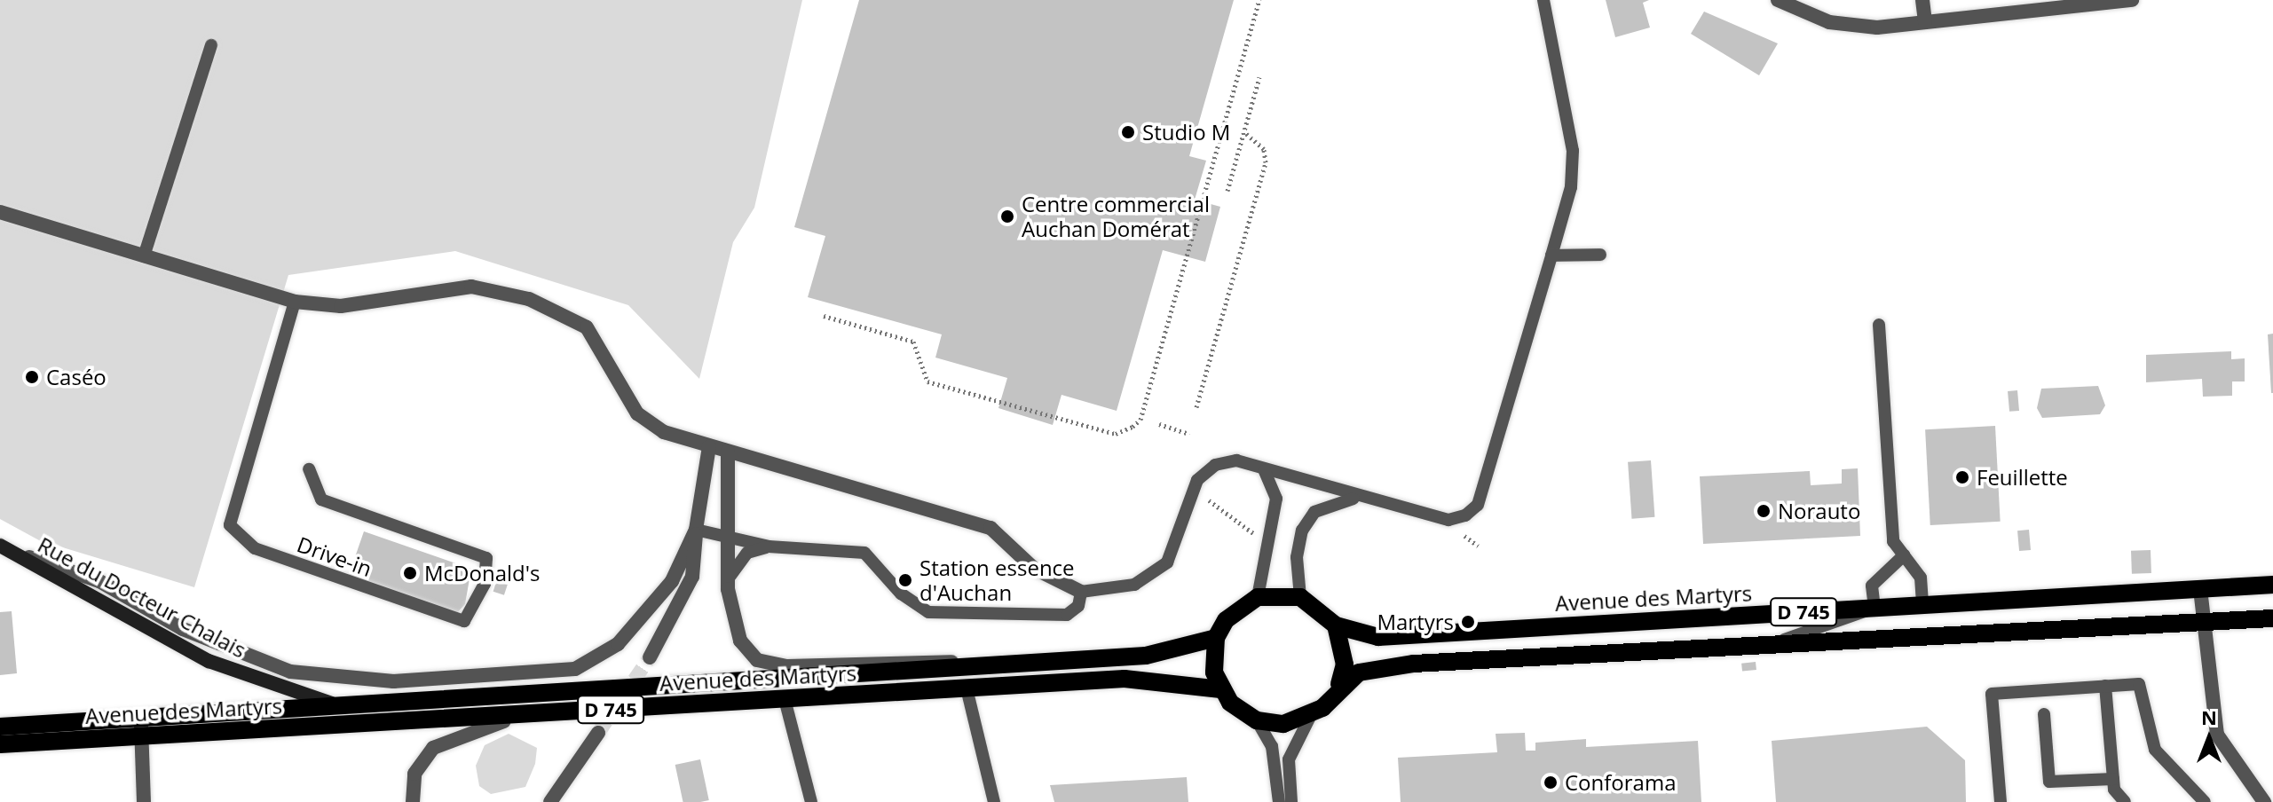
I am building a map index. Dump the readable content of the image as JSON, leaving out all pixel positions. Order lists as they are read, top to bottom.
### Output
{
  "streets": {
    "main road": ["Rue du Docteur Chalais", "Avenue des Martyrs", "D 745"],
    "lane": ["Drive-in"]
  },
  "crossings": [
    ["Rue du Docteur Chalais", "Avenue des Martyrs"],
    ["Avenue des Martyrs", "D 745"]
  ],
  "places": [
    "Studio M",
    "Centre commercial Auchan Domérat",
    "Caséo",
    "Feuillette",
    "Norauto",
    "McDonald's",
    "Station essence d'Auchan",
    "Martyrs",
    "Conforama"
  ],
  "north": "top"
}
